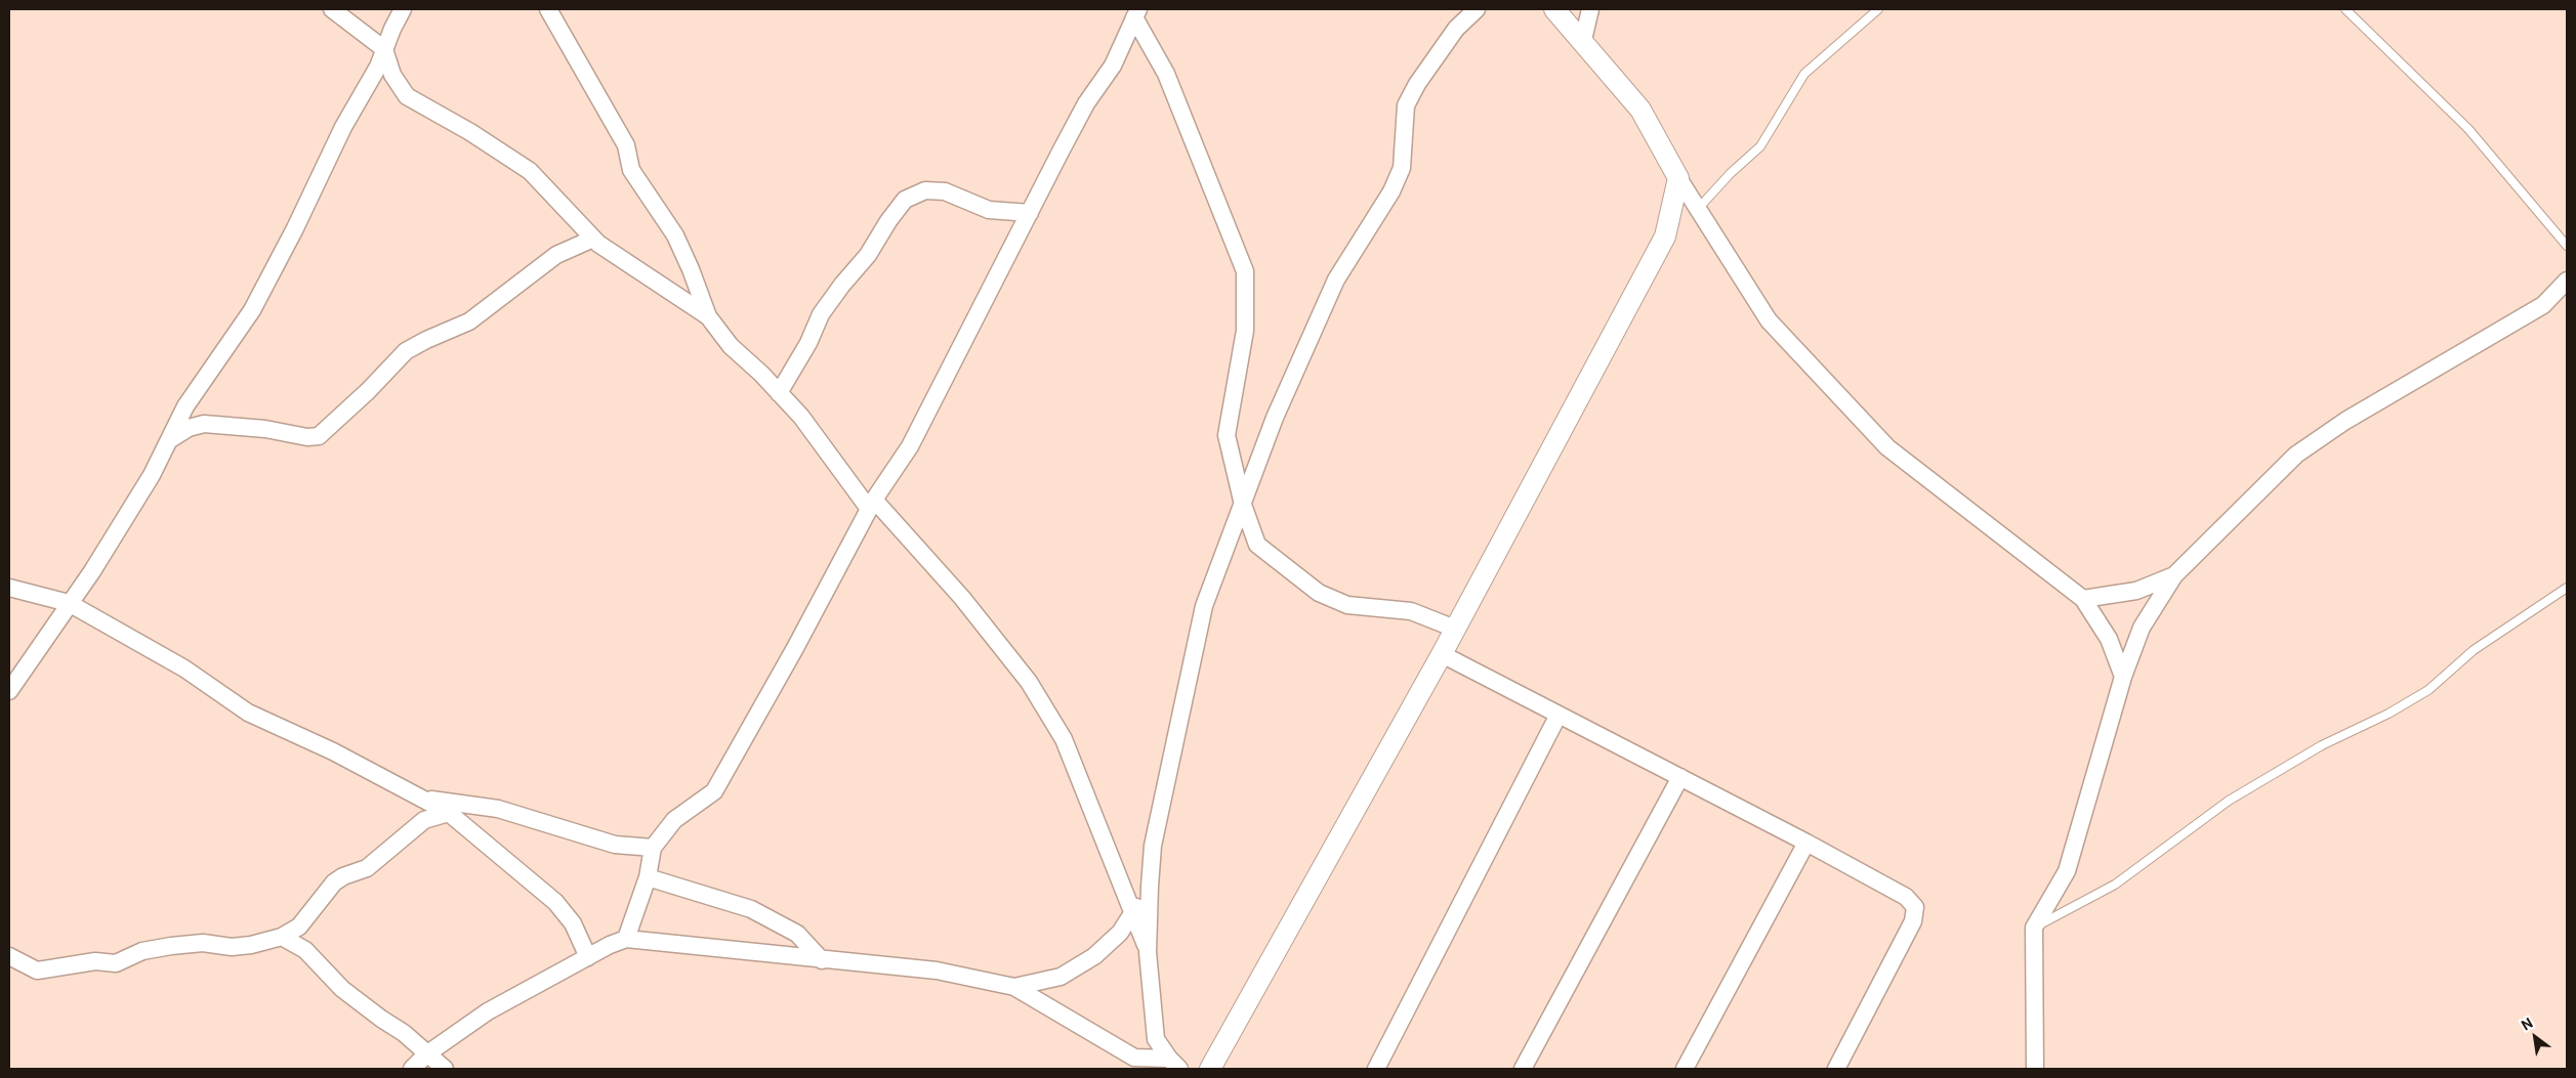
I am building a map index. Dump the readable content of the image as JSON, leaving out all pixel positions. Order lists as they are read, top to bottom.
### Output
{
  "north": "top left"
}
